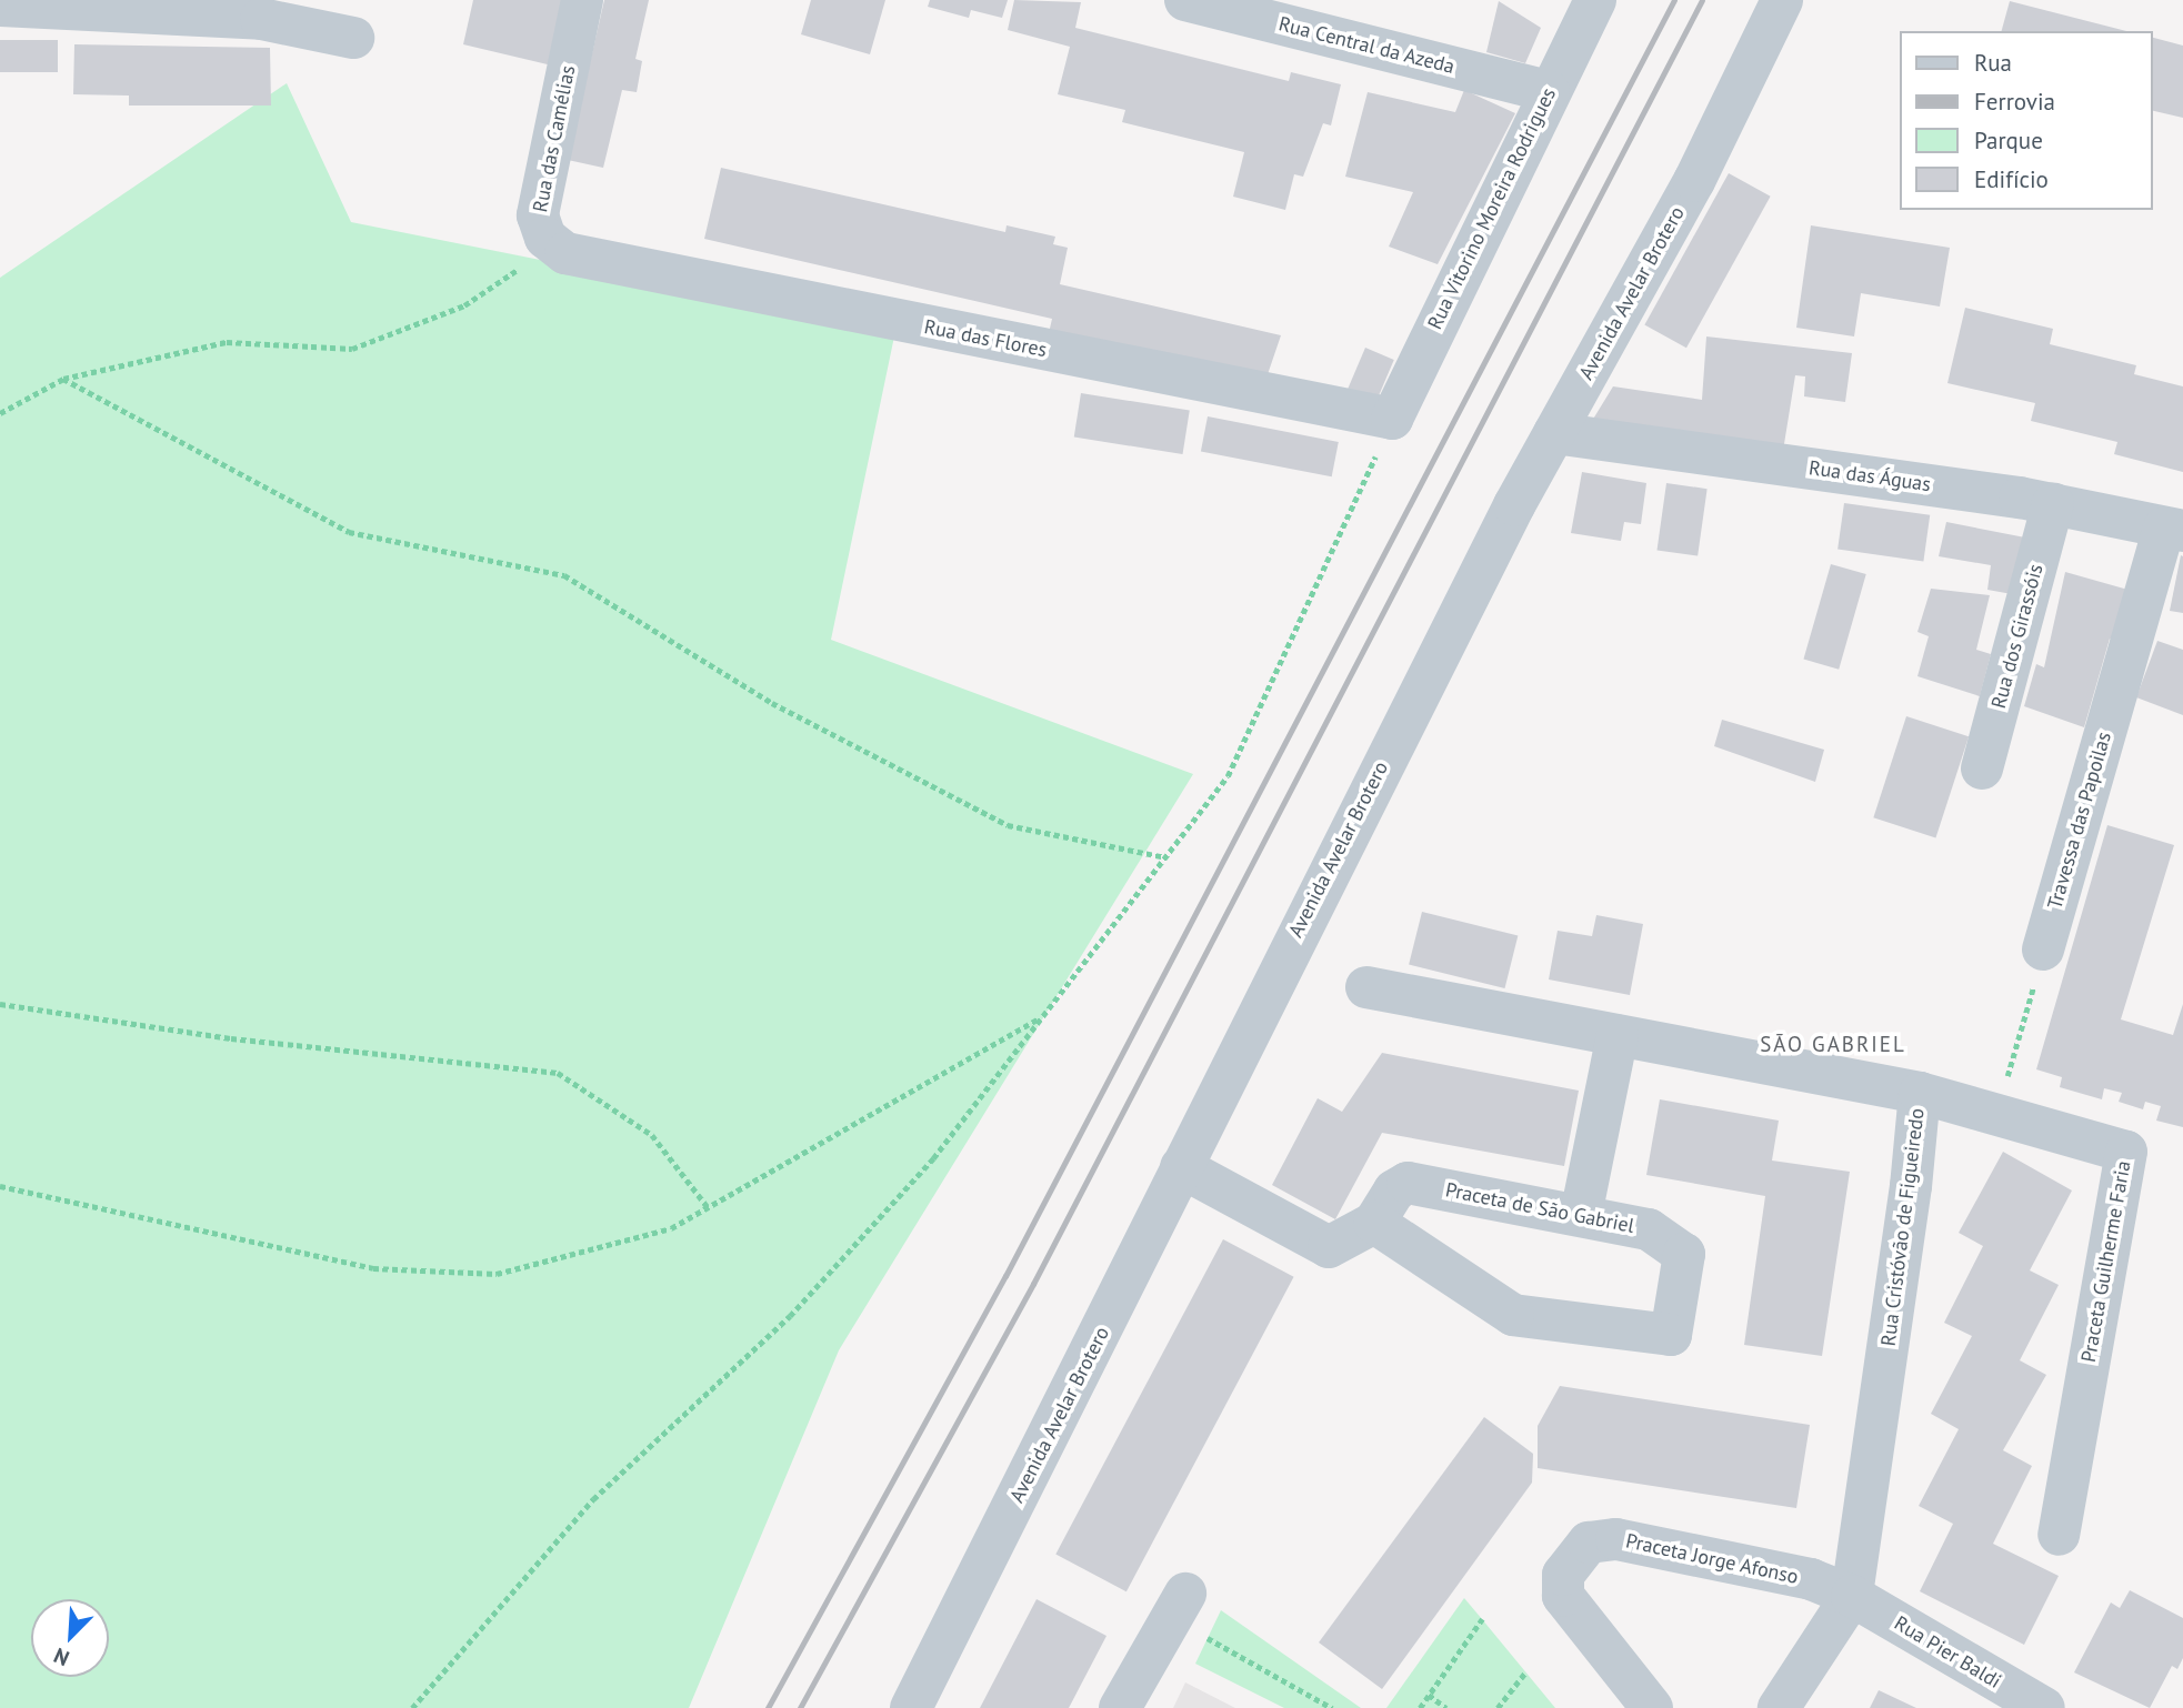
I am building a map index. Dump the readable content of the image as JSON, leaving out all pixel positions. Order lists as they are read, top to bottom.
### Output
{
  "streets": {
    "street": [
      "Rua Central da Azeda",
      "Rua das Camélias",
      "Rua Vitorino Moreira Rodrigues",
      "Avenida Avelar Brotero",
      "Rua das Flores",
      "Rua das Águas",
      "Rua dos Girassóis",
      "Travessa das Papoilas",
      "Praceta de São Gabriel",
      "Rua Cristóvão de Figueiredo",
      "Praceta Guilherme Faria",
      "Praceta Jorge Afonso",
      "Rua Pier Baldi"
    ]
  },
  "crossings": [
    ["Rua Central da Azeda", "Rua Vitorino Moreira Rodrigues"],
    ["Rua das Camélias", "Rua das Flores"],
    ["Rua Vitorino Moreira Rodrigues", "Rua das Flores"],
    ["Avenida Avelar Brotero", "Rua das Águas"],
    ["Avenida Avelar Brotero", "Praceta de São Gabriel"],
    ["Rua das Águas", "Rua dos Girassóis"],
    ["Rua das Águas", "Travessa das Papoilas"],
    ["Rua Cristóvão de Figueiredo", "Praceta Guilherme Faria"],
    ["Rua Cristóvão de Figueiredo", "Praceta Jorge Afonso"],
    ["Rua Cristóvão de Figueiredo", "Rua Pier Baldi"],
    ["Praceta Jorge Afonso", "Rua Pier Baldi"]
  ],
  "districts": ["SÃO GABRIEL"],
  "legend": [
    "Rua",
    "Ferrovia",
    "Parque",
    "Edifício"
  ],
  "north": "bottom left"
}
